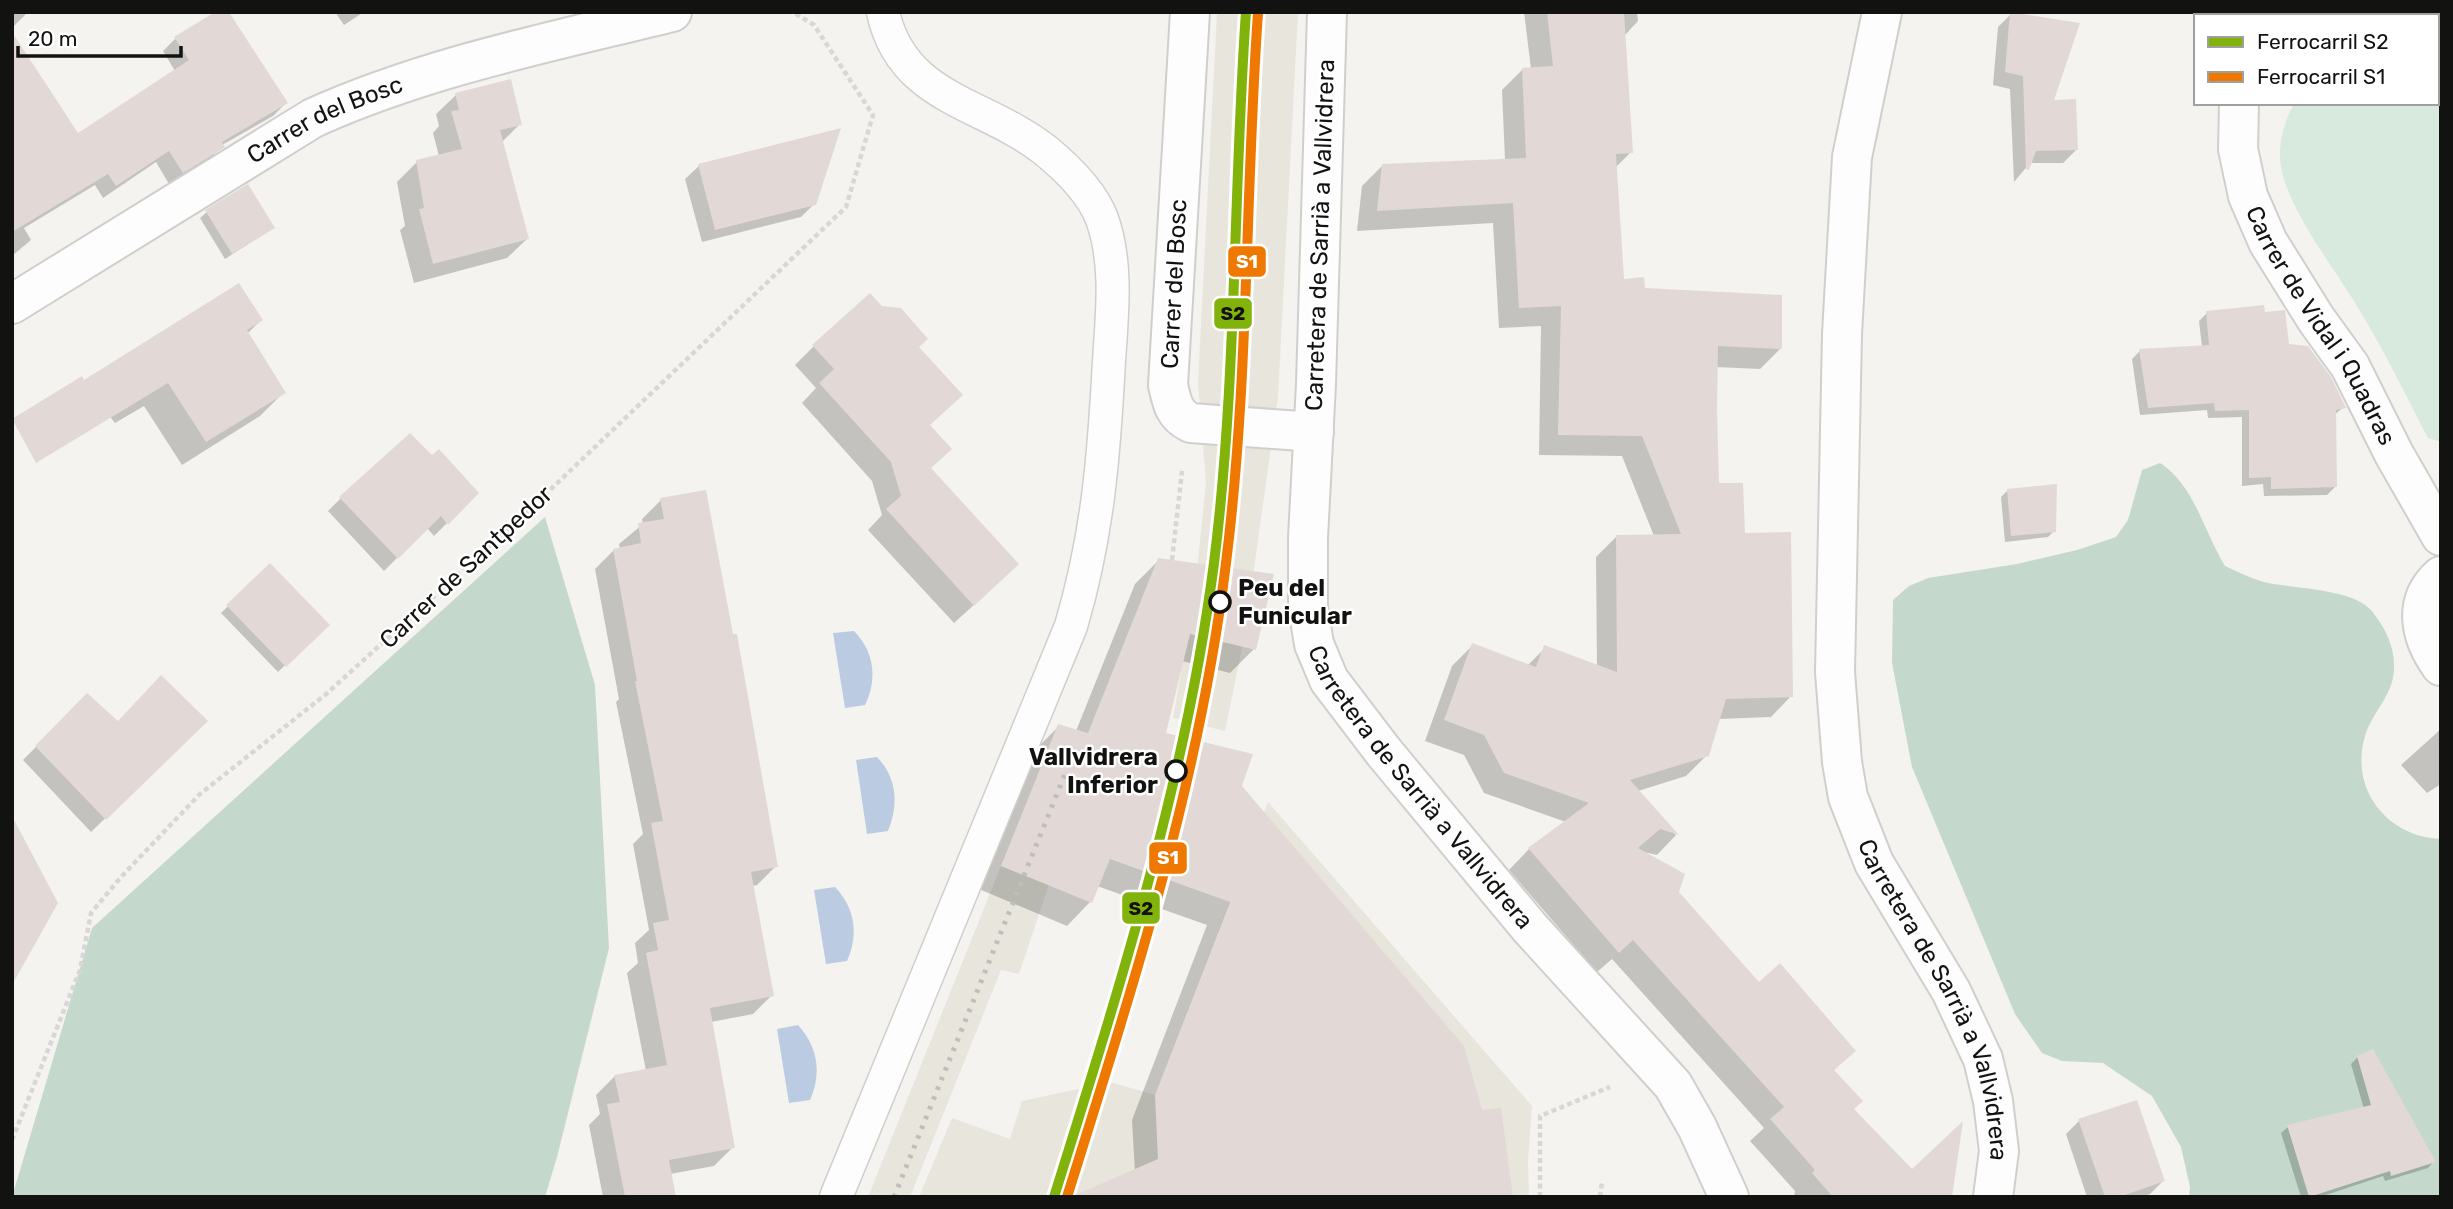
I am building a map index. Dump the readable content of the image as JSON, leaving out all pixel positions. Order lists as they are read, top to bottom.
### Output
{
  "streets": {
    "main road": ["Carrer del Bosc", "Carretera de Sarrià a Vallvidrera", "Carrer de Vidal i Quadras"],
    "path": ["Carrer de Santpedor"]
  },
  "crossings": [
    ["Carrer del Bosc", "Carretera de Sarrià a Vallvidrera"]
  ],
  "places": ["Peu del Funicular", "Vallvidrera Inferior"],
  "lines": ["rail line S2", "rail line S1"],
  "legend": ["Ferrocarril S2", "Ferrocarril S1"],
  "scale_bar": "20 m"
}
